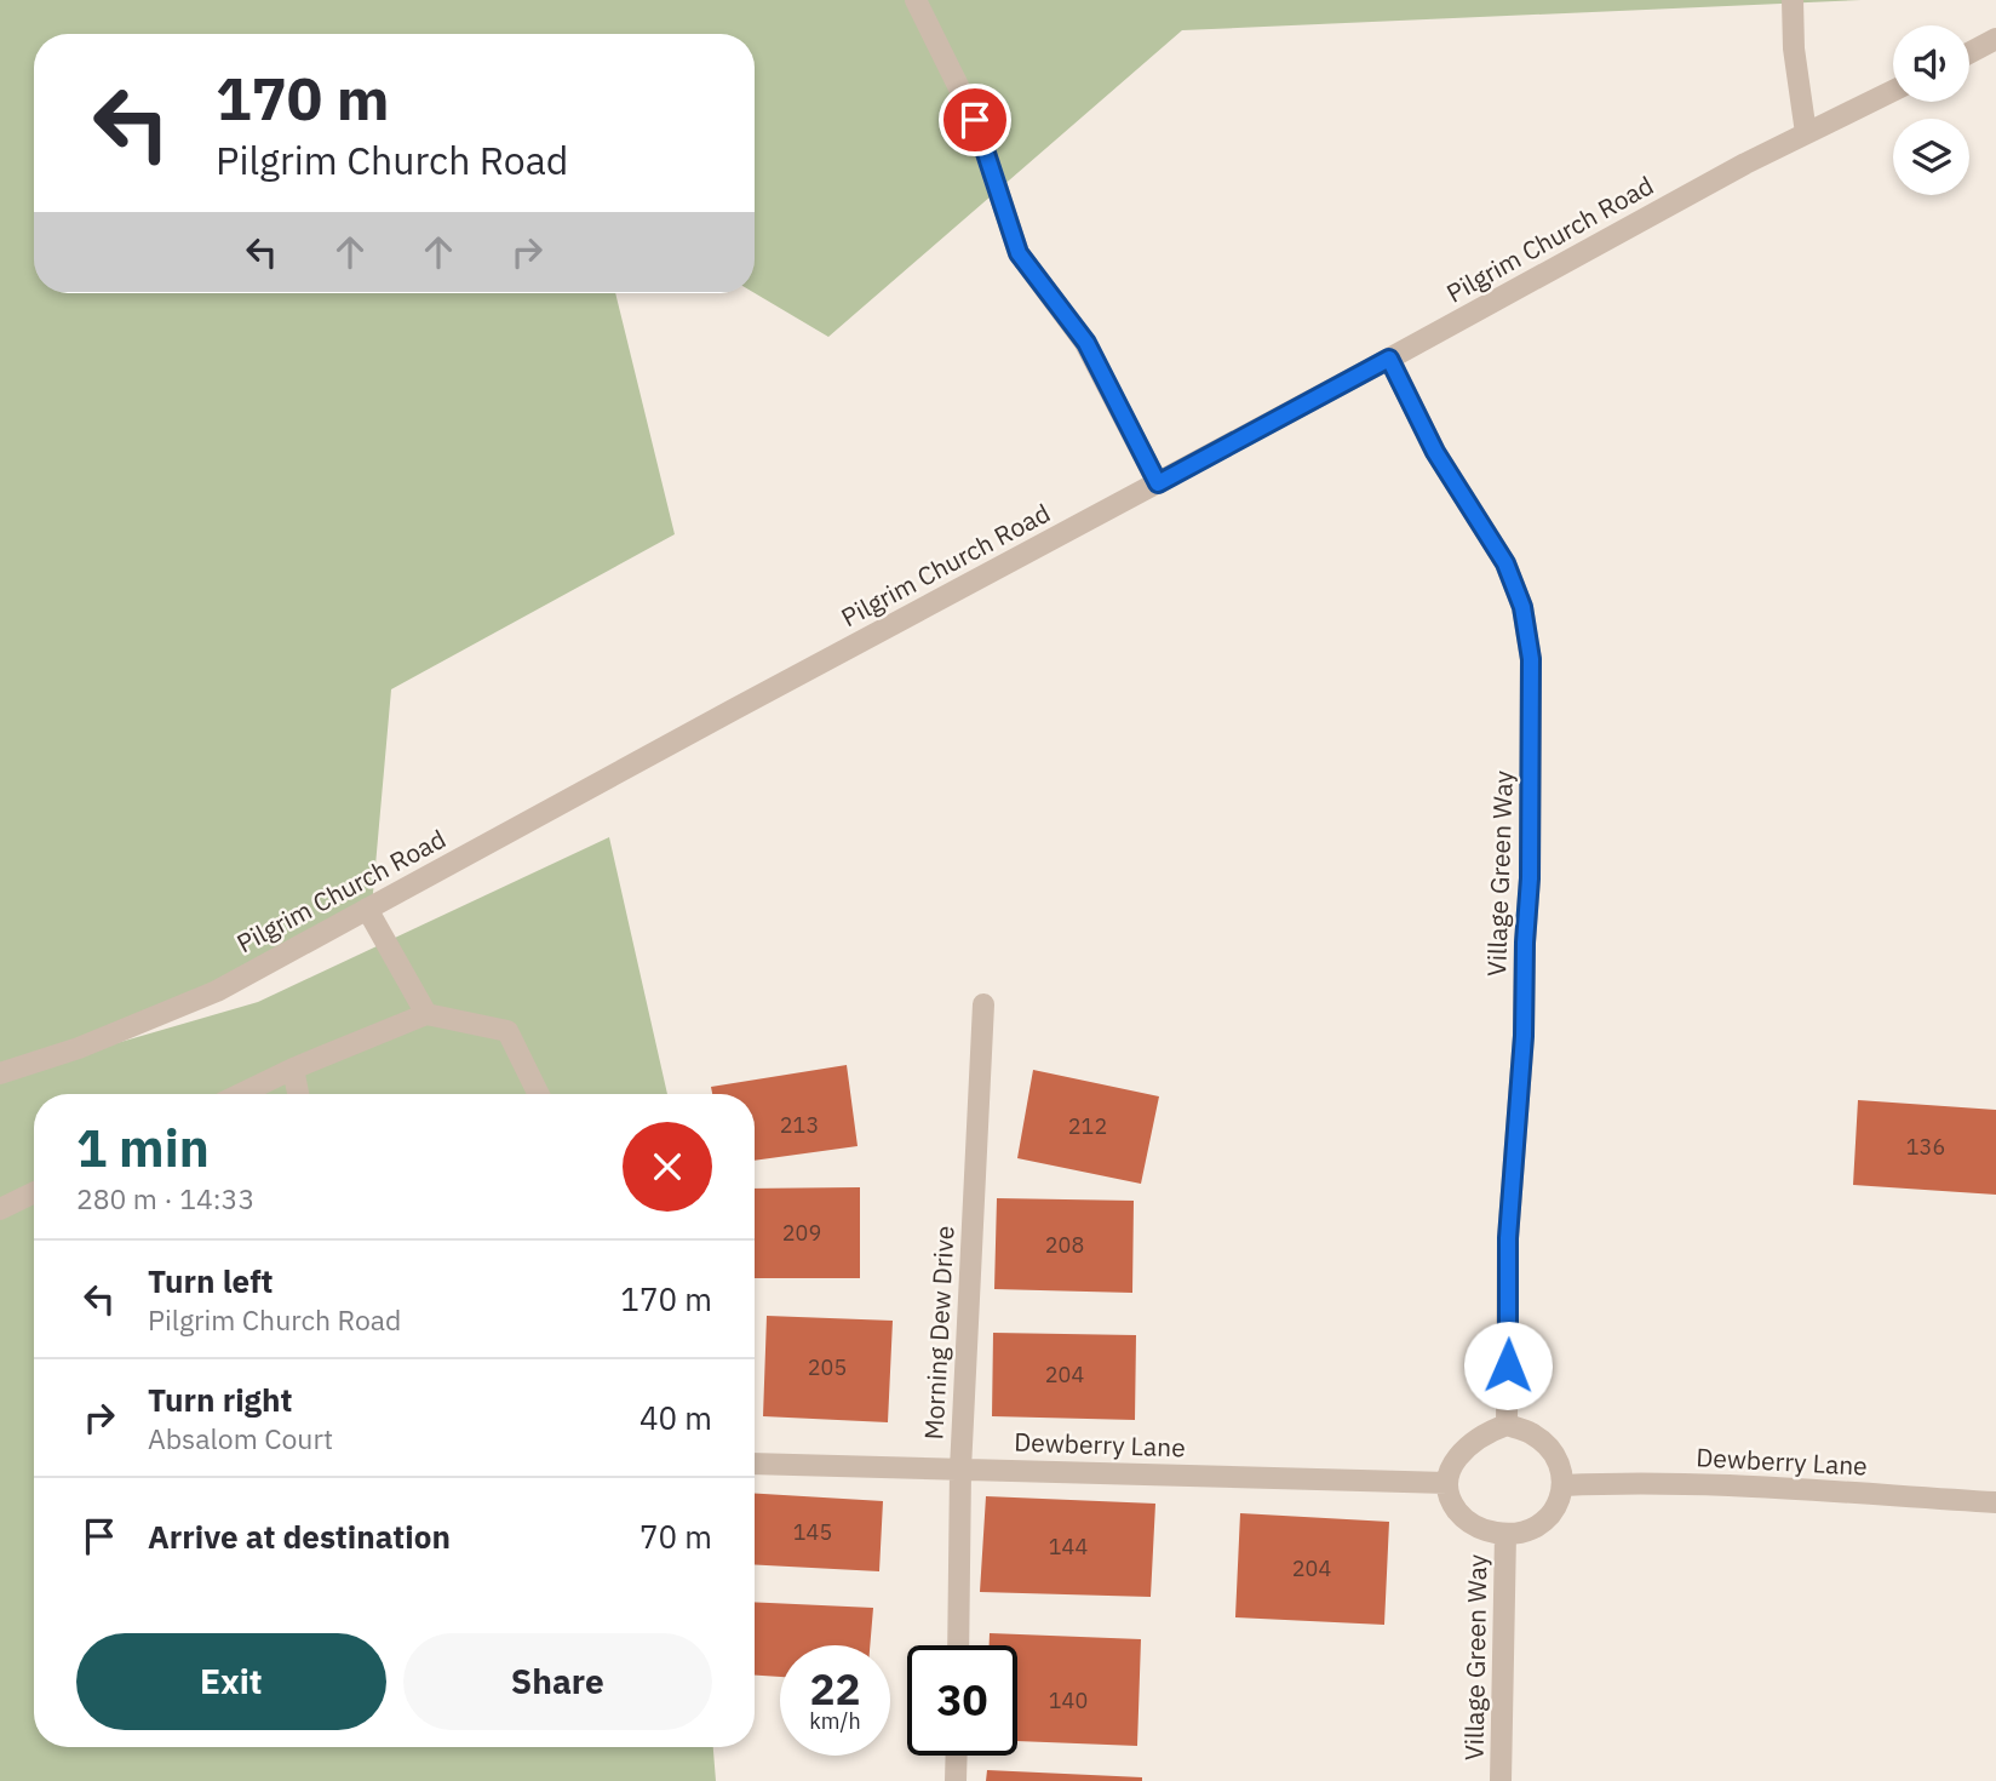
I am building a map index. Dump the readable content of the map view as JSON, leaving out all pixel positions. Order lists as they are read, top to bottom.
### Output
{
  "streets": {
    "street": [
      "Pilgrim Church Road",
      "Village Green Way",
      "Morning Dew Drive",
      "Dewberry Lane"
    ]
  },
  "crossings": [
    ["Pilgrim Church Road", "Village Green Way"],
    ["Village Green Way", "Dewberry Lane"],
    ["Morning Dew Drive", "Dewberry Lane"]
  ],
  "house_numbers": [
    "213",
    "212",
    "136",
    "209",
    "208",
    "205",
    "204",
    "145",
    "144",
    "204",
    "140"
  ],
  "page": {
    "turn": ["170 m", "Pilgrim Church Road"],
    "heading": ["1 min", "280 m · 14:33"],
    "list": [
      {
        "name": "Turn left",
        "note": "Pilgrim Church Road",
        "value": "170 m"
      },
      {
        "name": "Turn right",
        "note": "Absalom Court",
        "value": "40 m"
      },
      {
        "name": "Arrive at destination",
        "value": "70 m"
      }
    ],
    "buttons": ["Exit", "Share"],
    "speed": "22 km/h",
    "limit": "30"
  }
}
